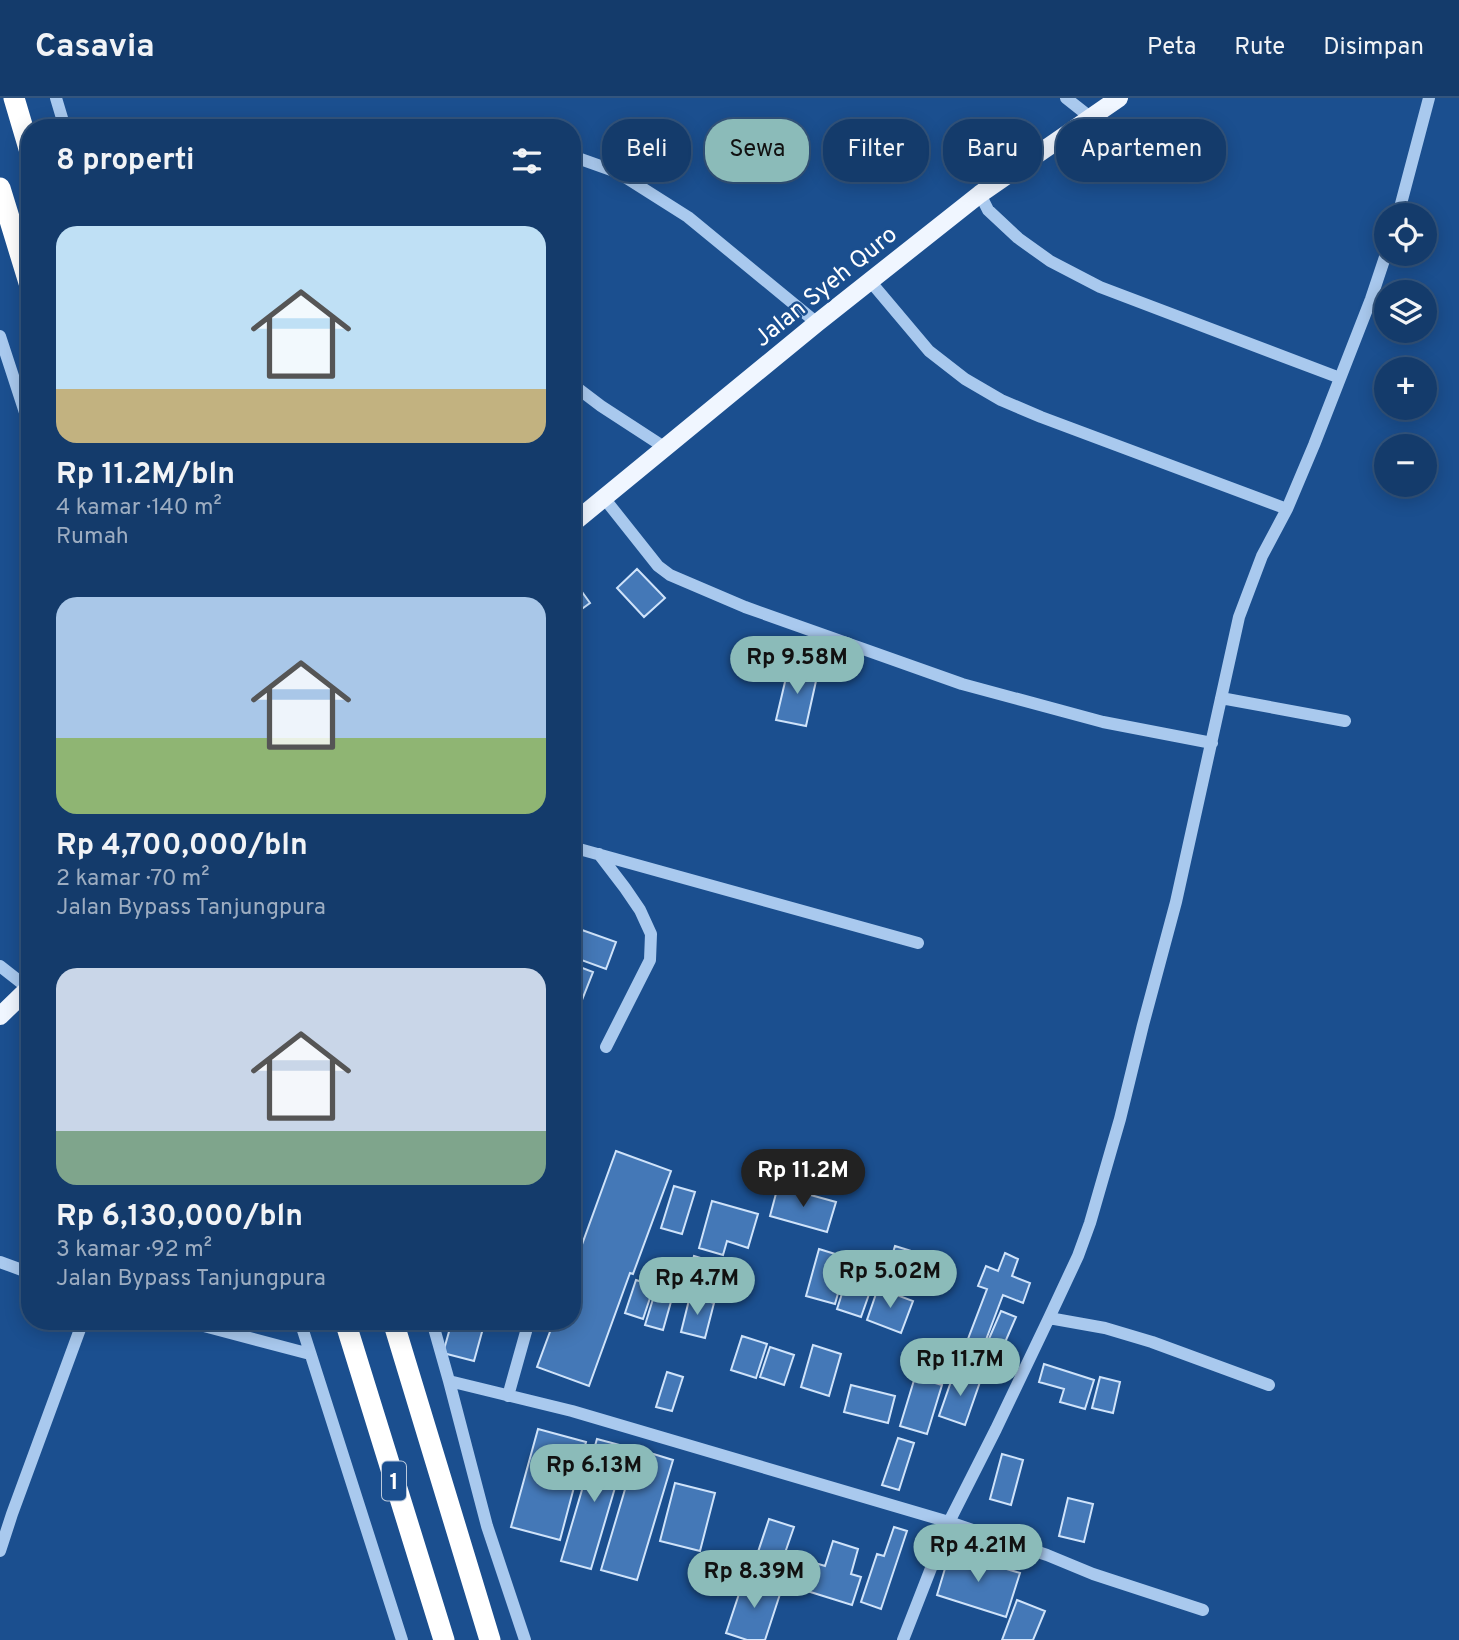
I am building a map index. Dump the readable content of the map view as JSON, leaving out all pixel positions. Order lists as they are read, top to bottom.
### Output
{
  "streets": {
    "highway": ["1"],
    "main road": ["Jalan Syeh Quro"]
  },
  "page": {
    "header": "Casavia",
    "nav": ["Peta", "Rute", "Disimpan"],
    "chip": [
      "Beli",
      "Sewa",
      "Filter",
      "Baru",
      "Apartemen"
    ],
    "heading": "8 properti",
    "map_buttons": ["+", "−"],
    "list": [
      {
        "name": "Rp 11.2M/bln",
        "note": "4 kamar · 140 m² · Rumah"
      },
      {
        "name": "Rp 4,700,000/bln",
        "note": "2 kamar · 70 m² · Jalan Bypass Tanjungpura"
      },
      {
        "name": "Rp 6,130,000/bln",
        "note": "3 kamar · 92 m² · Jalan Bypass Tanjungpura"
      }
    ],
    "price": [
      "Rp 9.58M",
      "Rp 11.2M",
      "Rp 5.02M",
      "Rp 4.7M",
      "Rp 11.7M",
      "Rp 6.13M",
      "Rp 4.21M",
      "Rp 8.39M"
    ]
  }
}
